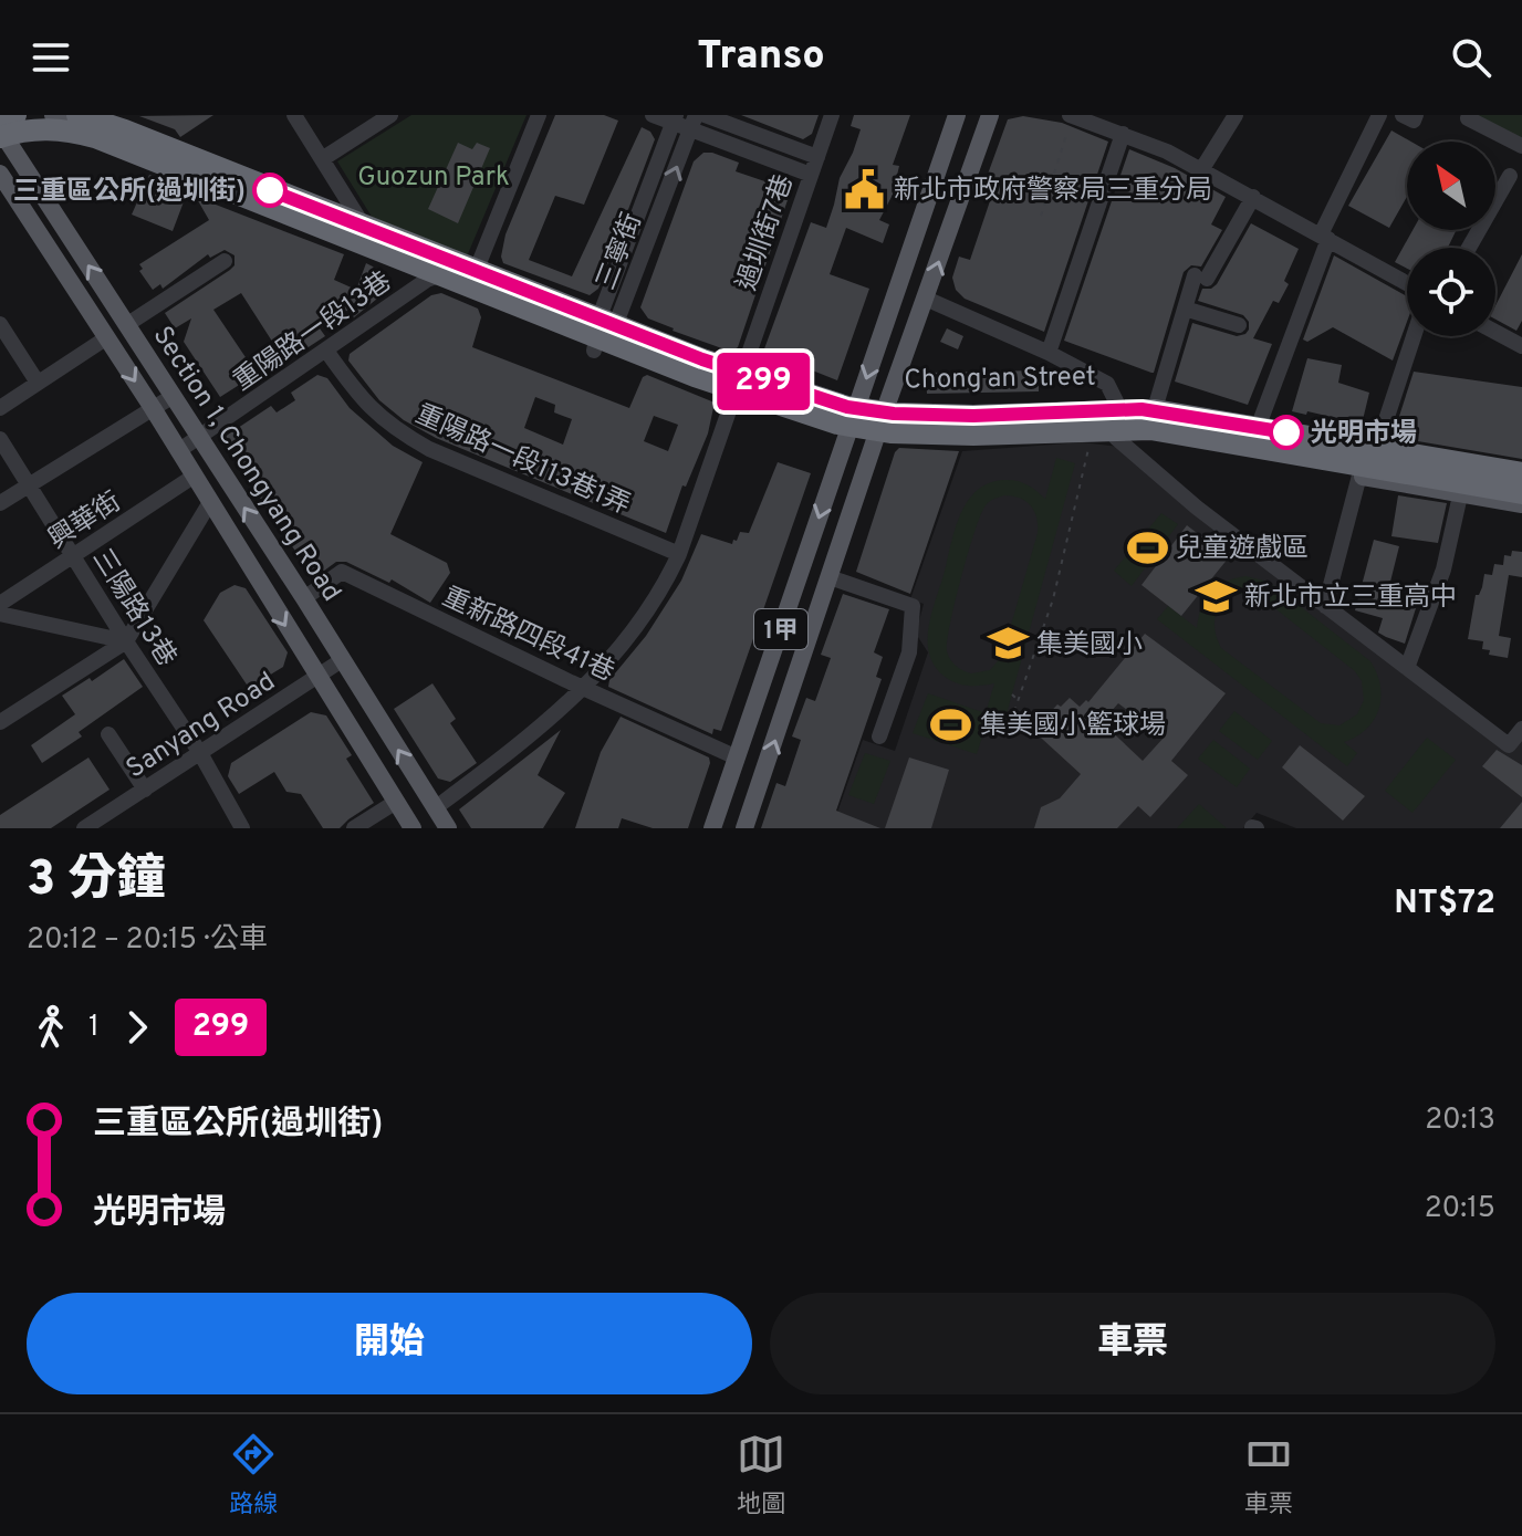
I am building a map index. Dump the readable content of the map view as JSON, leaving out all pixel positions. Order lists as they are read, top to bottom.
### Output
{
  "streets": {
    "main road": ["Chong'an Street", "Section 1, Chongyang Road", "1甲"],
    "street": [
      "過圳街7巷",
      "三寧街",
      "重陽路一段13巷",
      "重陽路一段113巷1弄",
      "興華街",
      "三陽路13巷",
      "重新路四段41巷",
      "Sanyang Road"
    ]
  },
  "crossings": [
    ["過圳街7巷", "Chong'an Street"],
    ["過圳街7巷", "重陽路一段113巷1弄"],
    ["過圳街7巷", "Section 1, Chongyang Road"],
    ["過圳街7巷", "重新路四段41巷"],
    ["重陽路一段13巷", "重陽路一段113巷1弄"],
    ["重陽路一段13巷", "Section 1, Chongyang Road"],
    ["Chong'an Street", "1甲"],
    ["Section 1, Chongyang Road", "興華街"],
    ["Section 1, Chongyang Road", "重新路四段41巷"],
    ["Section 1, Chongyang Road", "Sanyang Road"],
    ["興華街", "三陽路13巷"],
    ["三陽路13巷", "Sanyang Road"],
    ["1甲", "重新路四段41巷"]
  ],
  "parks": ["Guozun Park"],
  "places": {
    "public building": ["新北市政府警察局三重分局"],
    "other": ["三重區公所(過圳街)", "光明市場"],
    "sports": ["兒童遊戲區", "集美國小籃球場"],
    "school or university": ["新北市立三重高中", "集美國小"]
  },
  "lines": ["bus line 299"],
  "north": "top left",
  "page": {
    "header": "Transo",
    "on_map": "299",
    "heading": ["3 分鐘", "20:12 – 20:15 · 公車", "NT$72"],
    "legs": ["1", "299"],
    "list": [
      {
        "name": "三重區公所(過圳街)",
        "value": "20:13"
      },
      {
        "name": "光明市場",
        "value": "20:15"
      }
    ],
    "buttons": ["開始", "車票"],
    "tabs": ["路線", "地圖", "車票"]
  }
}
